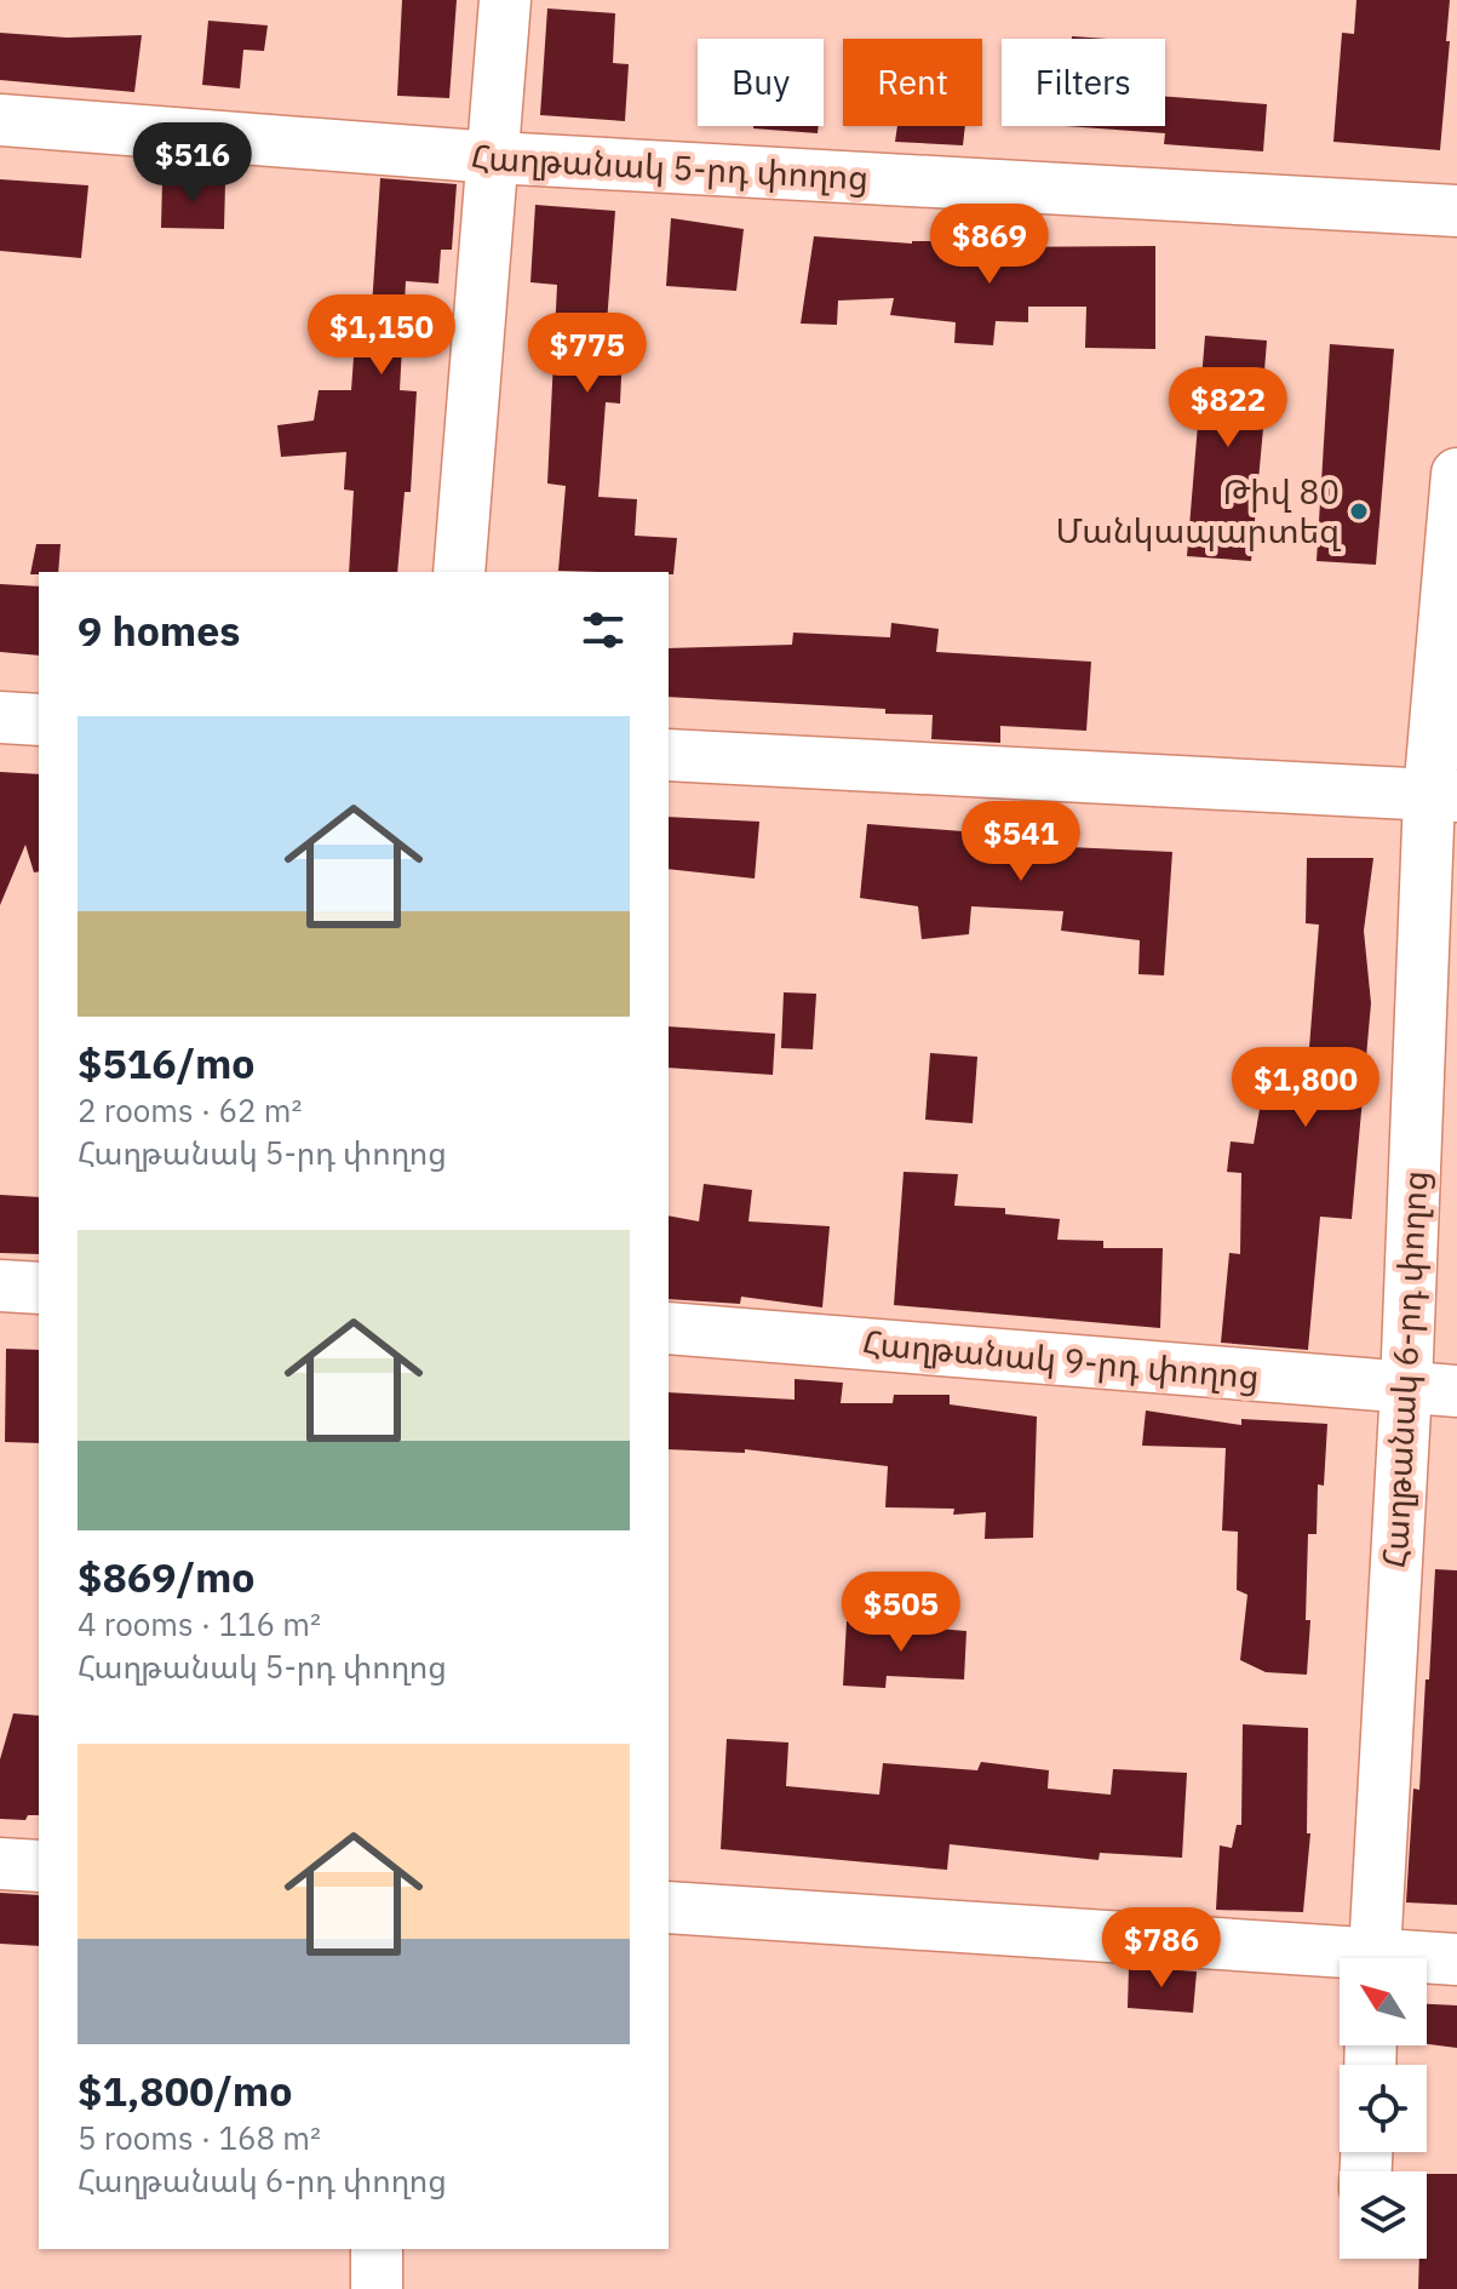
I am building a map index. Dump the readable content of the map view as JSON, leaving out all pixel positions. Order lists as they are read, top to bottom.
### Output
{
  "streets": {
    "street": ["Հաղթանակ 5-րդ փողոց", "Հաղթանակ 9-րդ փողոց", "Հաղթանակ 6-րդ փողոց"]
  },
  "crossings": [
    ["Հաղթանակ 9-րդ փողոց", "Հաղթանակ 6-րդ փողոց"]
  ],
  "places": ["Թիվ 80 Մանկապարտեզ"],
  "north": "top left",
  "page": {
    "chip": ["Buy", "Rent", "Filters"],
    "price": [
      "$516",
      "$869",
      "$1,150",
      "$775",
      "$822",
      "$541",
      "$1,800",
      "$505",
      "$786"
    ],
    "heading": "9 homes",
    "list": [
      {
        "name": "$516/mo",
        "note": "2 rooms · 62 m² · Հաղթանակ 5-րդ փողոց"
      },
      {
        "name": "$869/mo",
        "note": "4 rooms · 116 m² · Հաղթանակ 5-րդ փողոց"
      },
      {
        "name": "$1,800/mo",
        "note": "5 rooms · 168 m² · Հաղթանակ 6-րդ փողոց"
      }
    ]
  }
}
